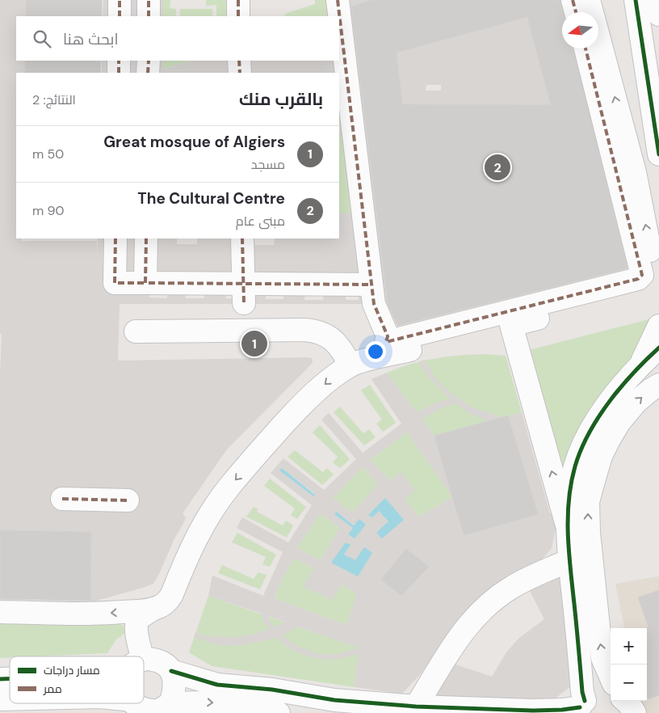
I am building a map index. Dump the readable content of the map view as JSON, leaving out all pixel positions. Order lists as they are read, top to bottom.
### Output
{
  "legend": ["مسار دراجات", "ممر"],
  "north": "left",
  "page": {
    "search": "ابحث هنا",
    "heading": ["بالقرب منك", "النتائج: 2"],
    "list": [
      {
        "mark": "1",
        "name": "Great mosque of Algiers",
        "note": "مسجد",
        "value": "50 m"
      },
      {
        "mark": "2",
        "name": "The Cultural Centre",
        "note": "مبنى عام",
        "value": "90 m"
      }
    ],
    "pins": ["2", "1"],
    "map_buttons": ["+", "−"]
  }
}
